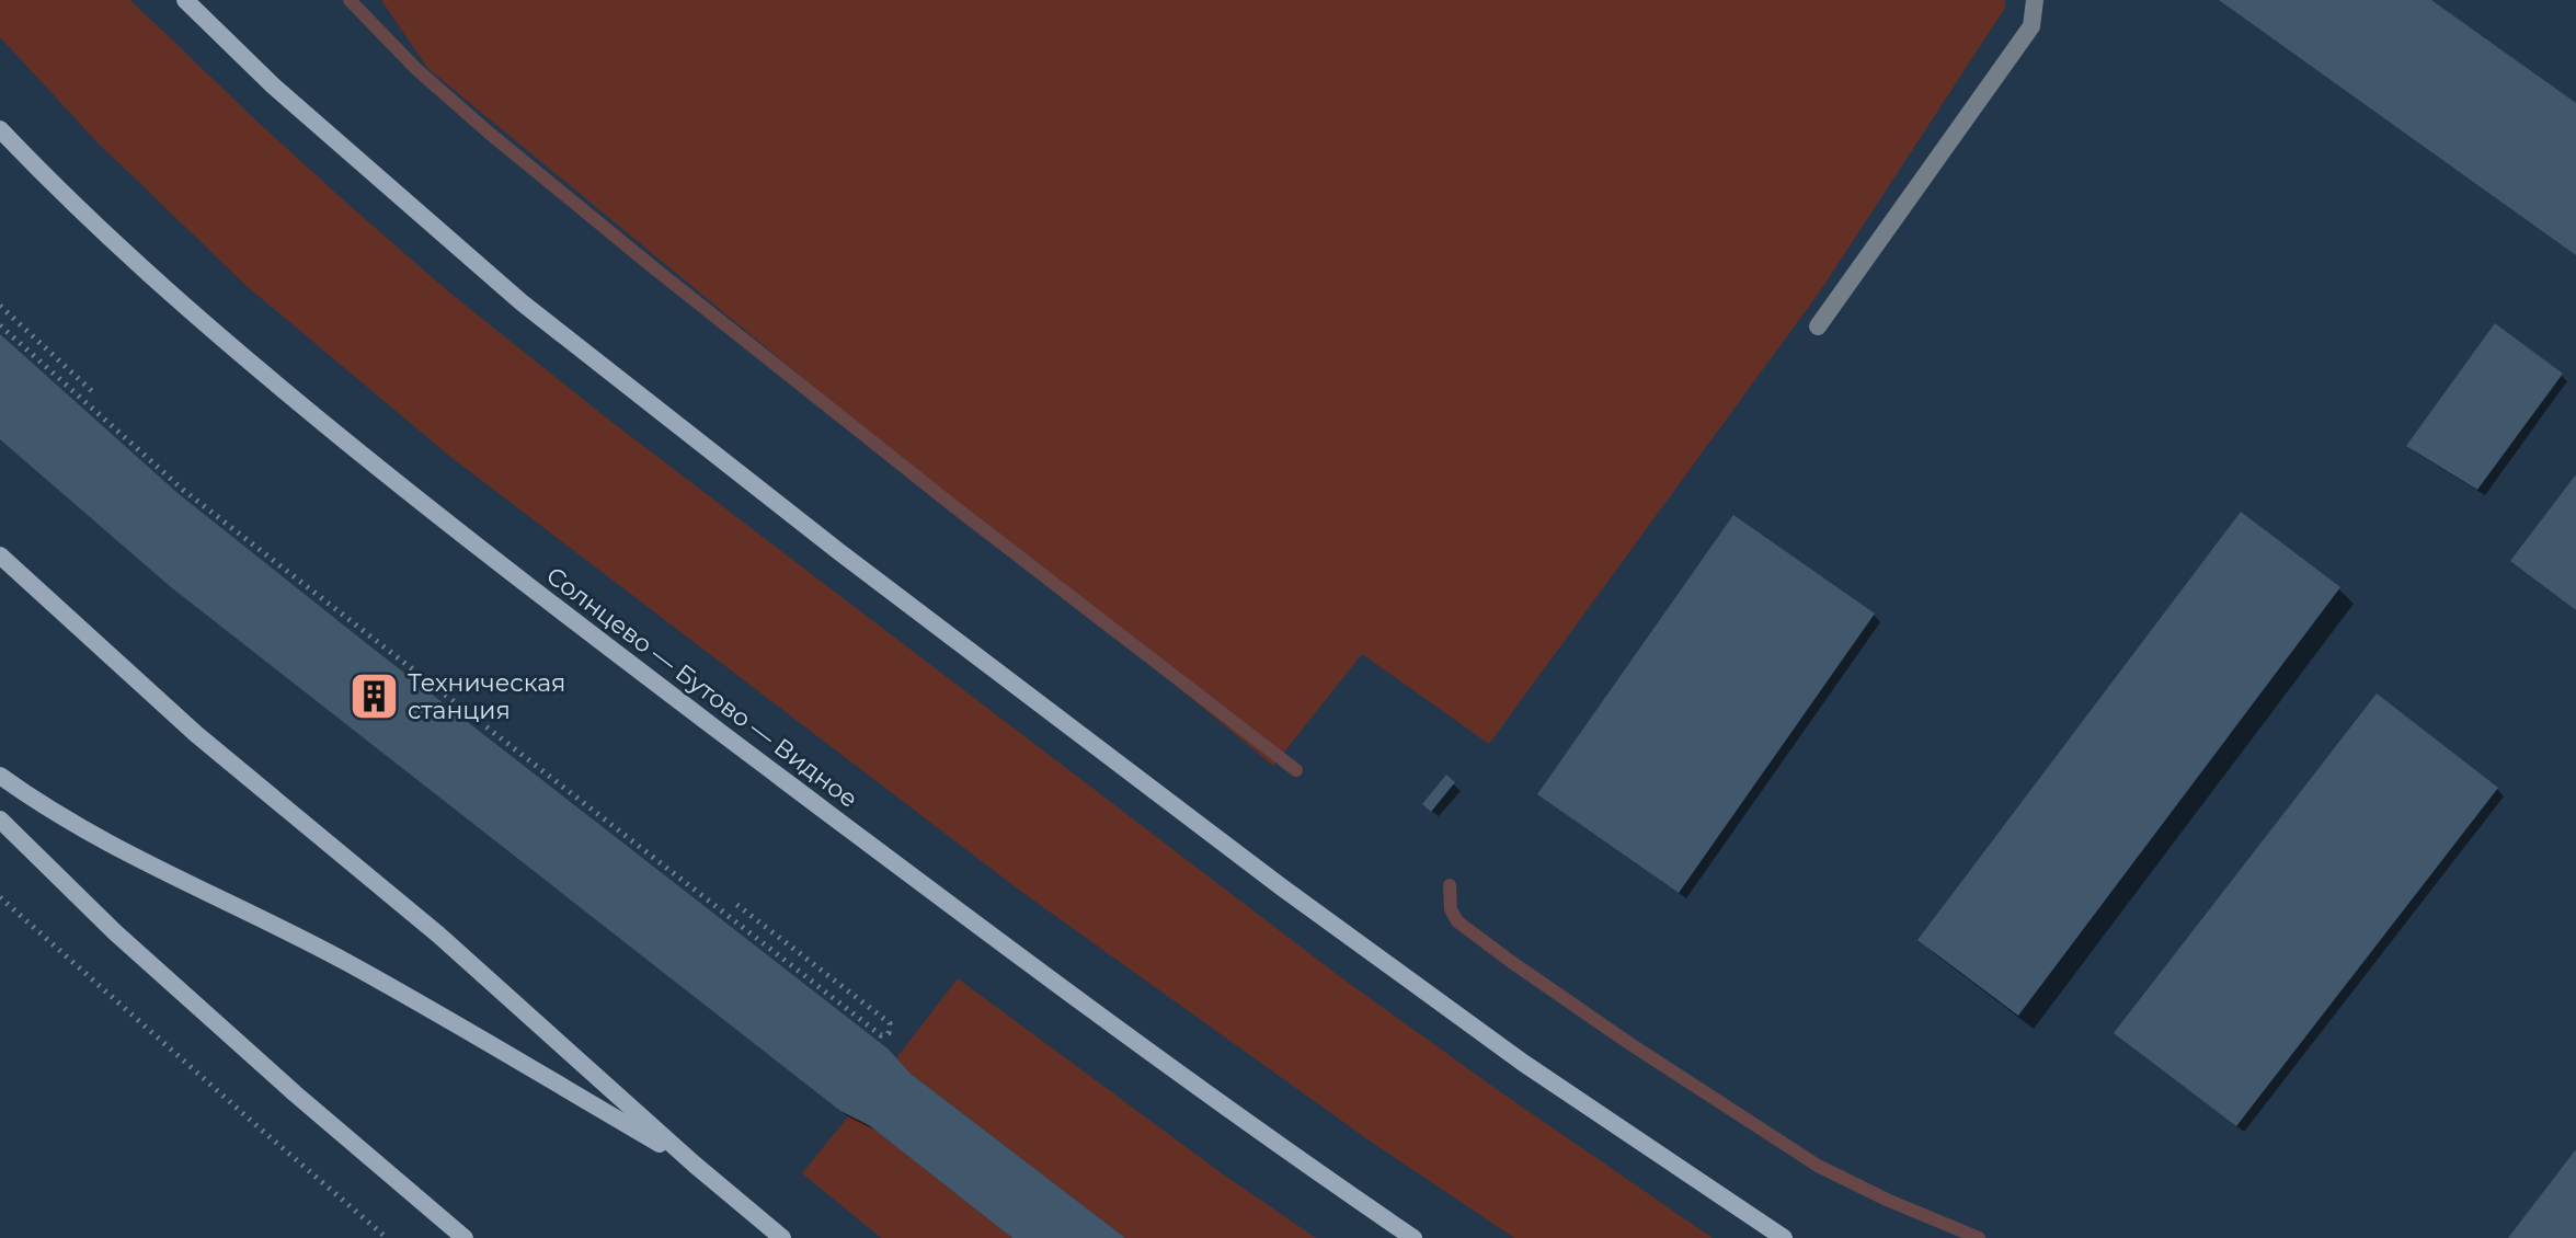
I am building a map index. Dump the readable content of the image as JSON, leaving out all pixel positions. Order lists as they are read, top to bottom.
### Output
{
  "streets": {
    "main road": ["Солнцево — Бутово — Видное"]
  },
  "places": {
    "building": ["Техническая станция"]
  }
}
